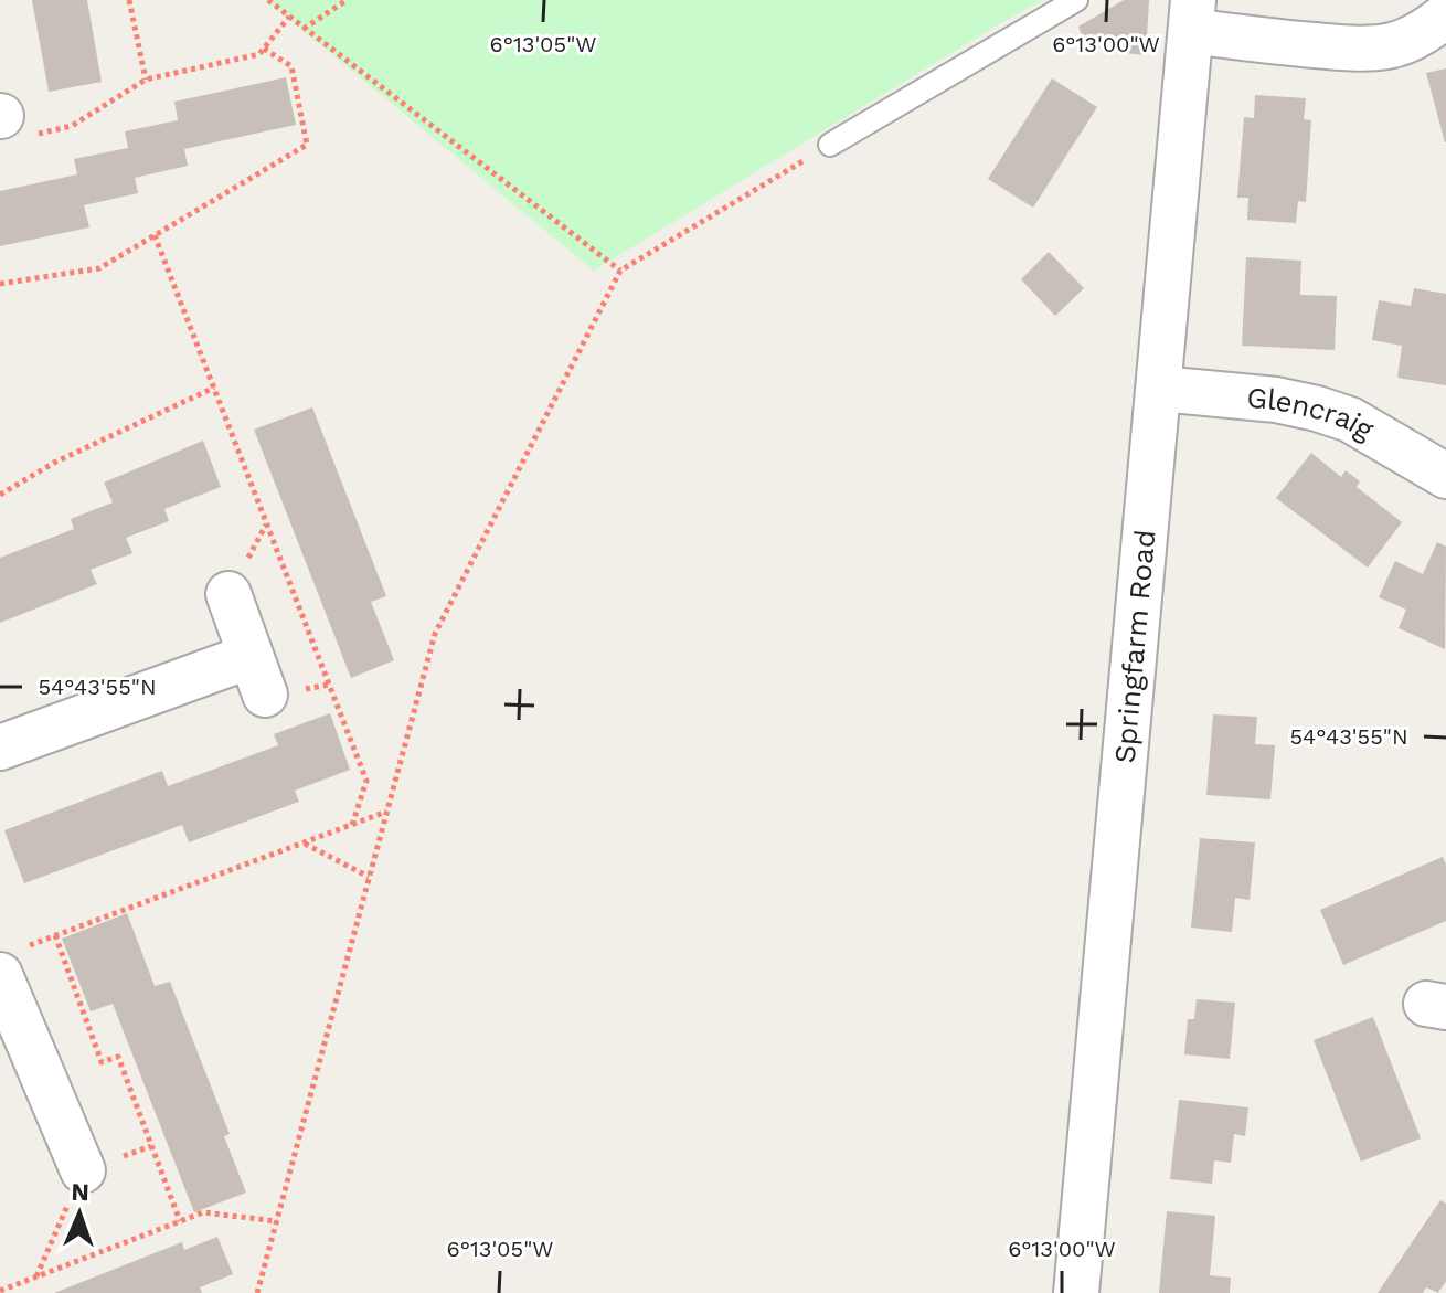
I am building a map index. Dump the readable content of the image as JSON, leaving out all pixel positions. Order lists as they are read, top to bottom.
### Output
{
  "streets": {
    "street": ["Glencraig", "Springfarm Road"]
  },
  "crossings": [
    ["Glencraig", "Springfarm Road"]
  ],
  "north": "top",
  "coordinates": ["6°13'05\"W", "6°13'00\"W", "54°43'55\"N"]
}
